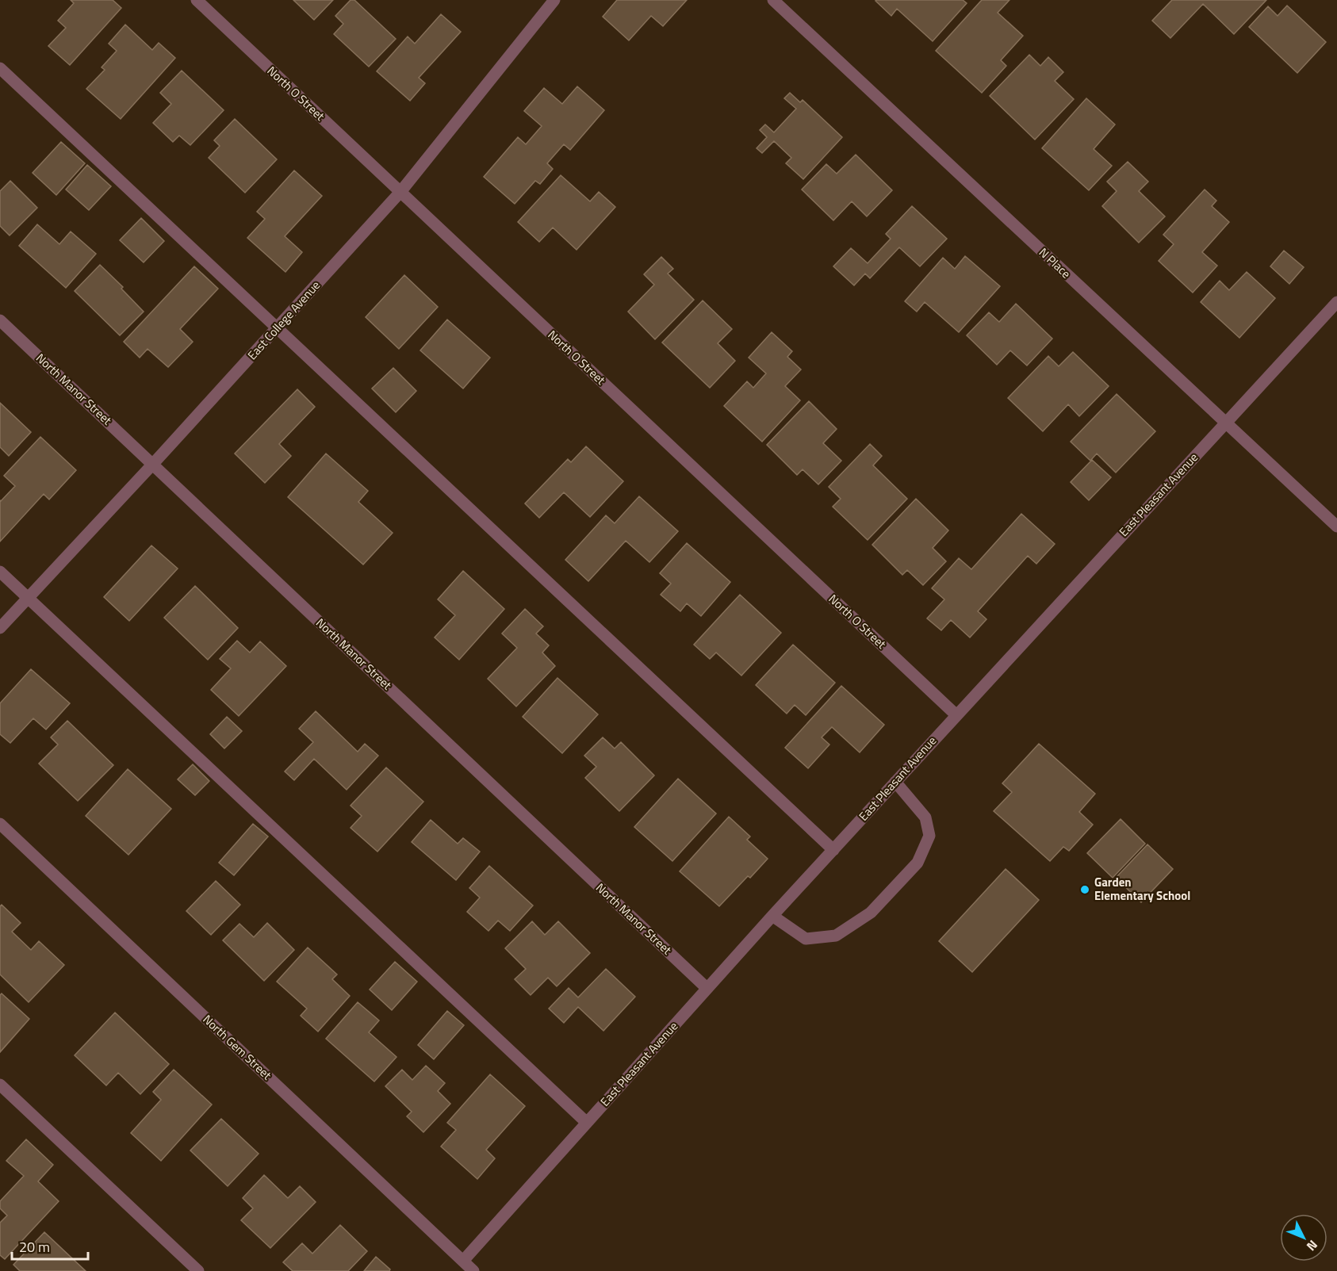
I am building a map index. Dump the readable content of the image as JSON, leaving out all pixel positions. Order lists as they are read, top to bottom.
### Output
{
  "streets": {
    "street": [
      "North O Street",
      "N Place",
      "East College Avenue",
      "North Manor Street",
      "East Pleasant Avenue",
      "North Gem Street"
    ]
  },
  "crossings": [
    ["North O Street", "East College Avenue"],
    ["North O Street", "East Pleasant Avenue"],
    ["N Place", "East Pleasant Avenue"],
    ["East College Avenue", "North Manor Street"],
    ["North Manor Street", "East Pleasant Avenue"],
    ["East Pleasant Avenue", "North Gem Street"]
  ],
  "places": ["Garden Elementary School"],
  "scale_bar": "20 m",
  "north": "bottom right"
}
